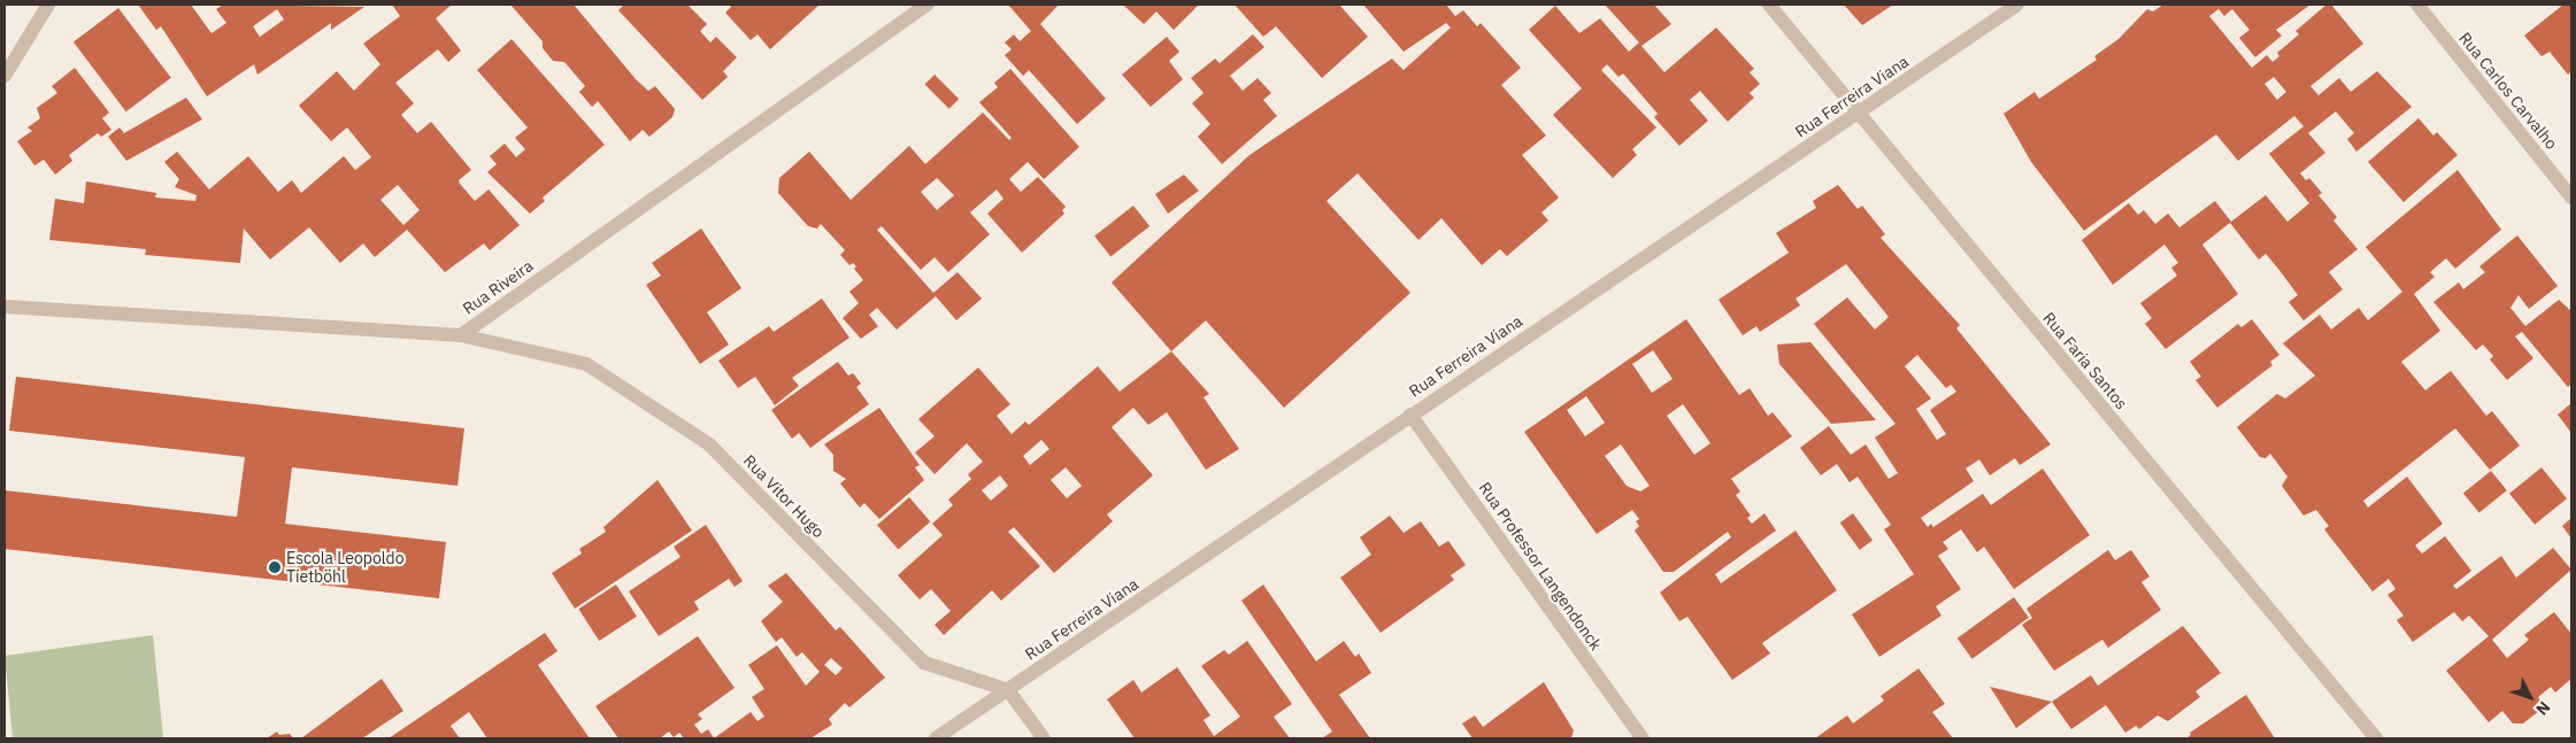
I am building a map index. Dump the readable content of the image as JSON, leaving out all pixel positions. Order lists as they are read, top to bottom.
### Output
{
  "streets": {
    "street": [
      "Rua Carlos Carvalho",
      "Rua Ferreira Viana",
      "Rua Riveira",
      "Rua Faria Santos",
      "Rua Vitor Hugo",
      "Rua Professor Langendonck"
    ]
  },
  "crossings": [
    ["Rua Ferreira Viana", "Rua Faria Santos"],
    ["Rua Ferreira Viana", "Rua Vitor Hugo"],
    ["Rua Ferreira Viana", "Rua Professor Langendonck"],
    ["Rua Riveira", "Rua Vitor Hugo"]
  ],
  "places": ["Escola Leopoldo Tietböhl"],
  "north": "bottom right"
}
